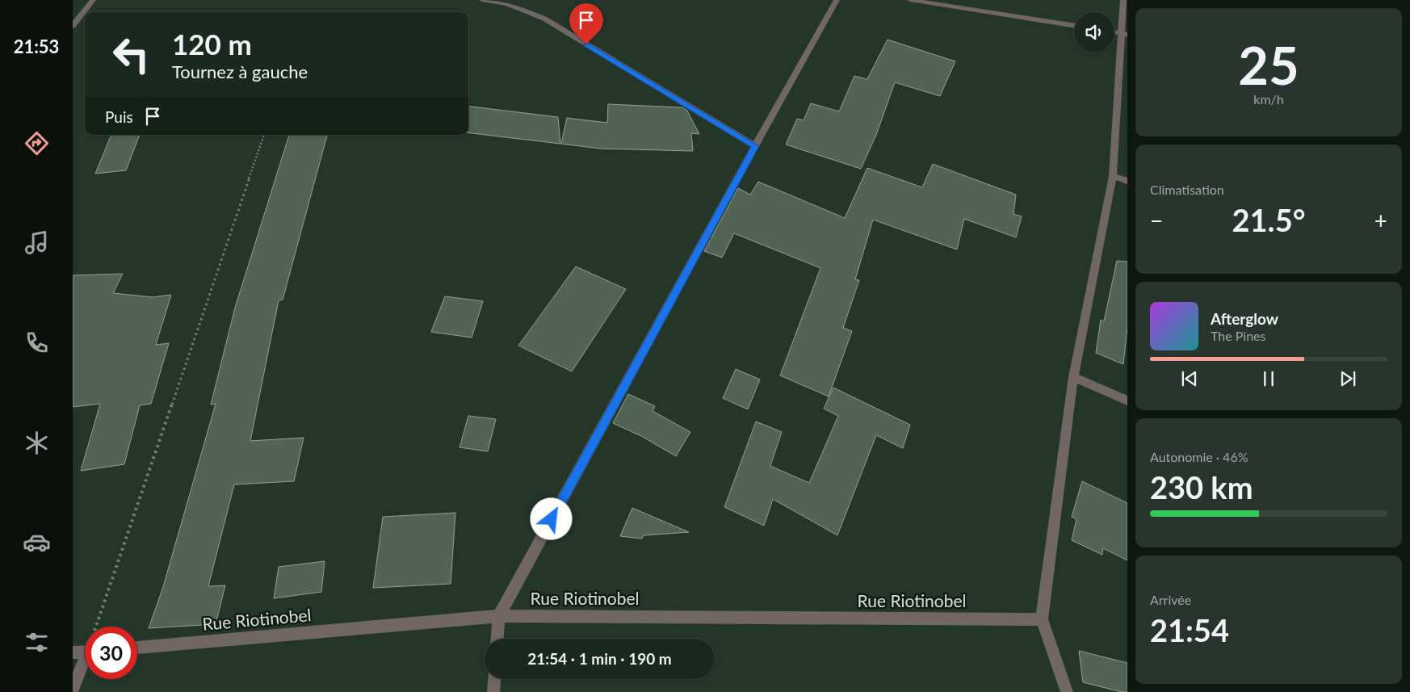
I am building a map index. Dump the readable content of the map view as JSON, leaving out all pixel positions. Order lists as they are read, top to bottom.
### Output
{
  "streets": {
    "street": ["Rue Riotinobel"]
  },
  "page": {
    "tabs": "21:53",
    "tile": [
      ["25", "km/h"],
      "Climatisation",
      ["Autonomie · 46%", "230 km"],
      ["Arrivée", "21:54"]
    ],
    "turn": ["120 m", "Tournez à gauche"],
    "then": "Puis",
    "heat": ["−", "21.5°", "+"],
    "song": ["Afterglow", "The Pines"],
    "limit": "30",
    "trip": "21:54 · 1 min · 190 m"
  }
}
